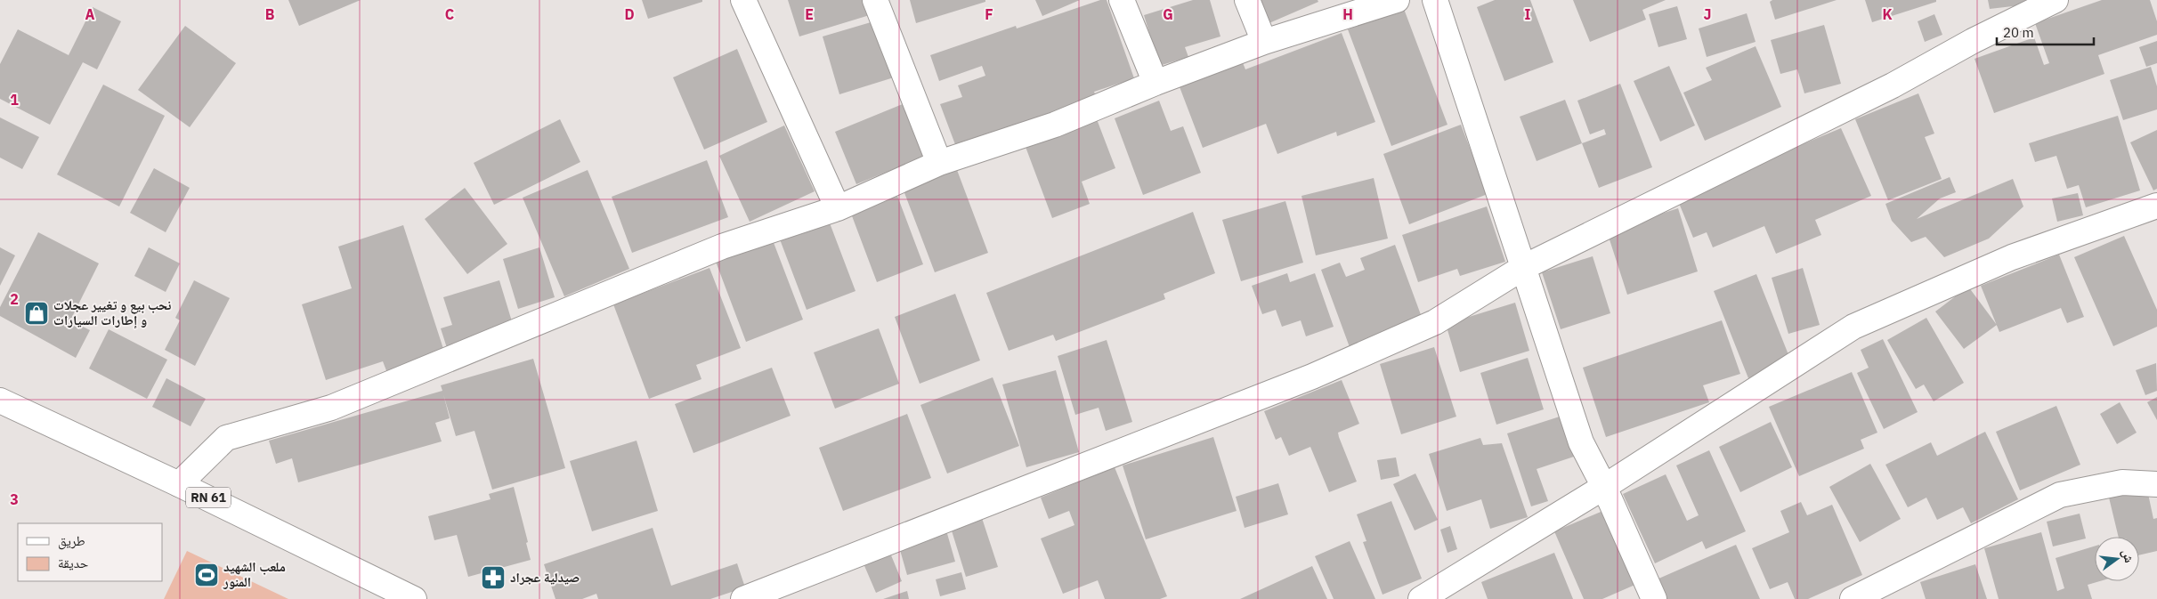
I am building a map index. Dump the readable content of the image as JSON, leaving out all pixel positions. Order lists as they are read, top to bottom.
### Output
{
  "streets": {
    "street": ["RN 61"]
  },
  "places": {
    "shop": ["نحب بيع و تغيير عجلات و إطارات السيارات"],
    "sports": ["ملعب الشهيد المنور"],
    "pharmacy": ["صيدلية عجراد"]
  },
  "legend": ["طريق", "حديقة"],
  "scale_bar": "20 m",
  "north": "right",
  "grid": {
    "columns": [
      "A",
      "B",
      "C",
      "D",
      "E",
      "F",
      "G",
      "H",
      "I",
      "J",
      "K"
    ],
    "rows": ["1", "2", "3"]
  }
}
